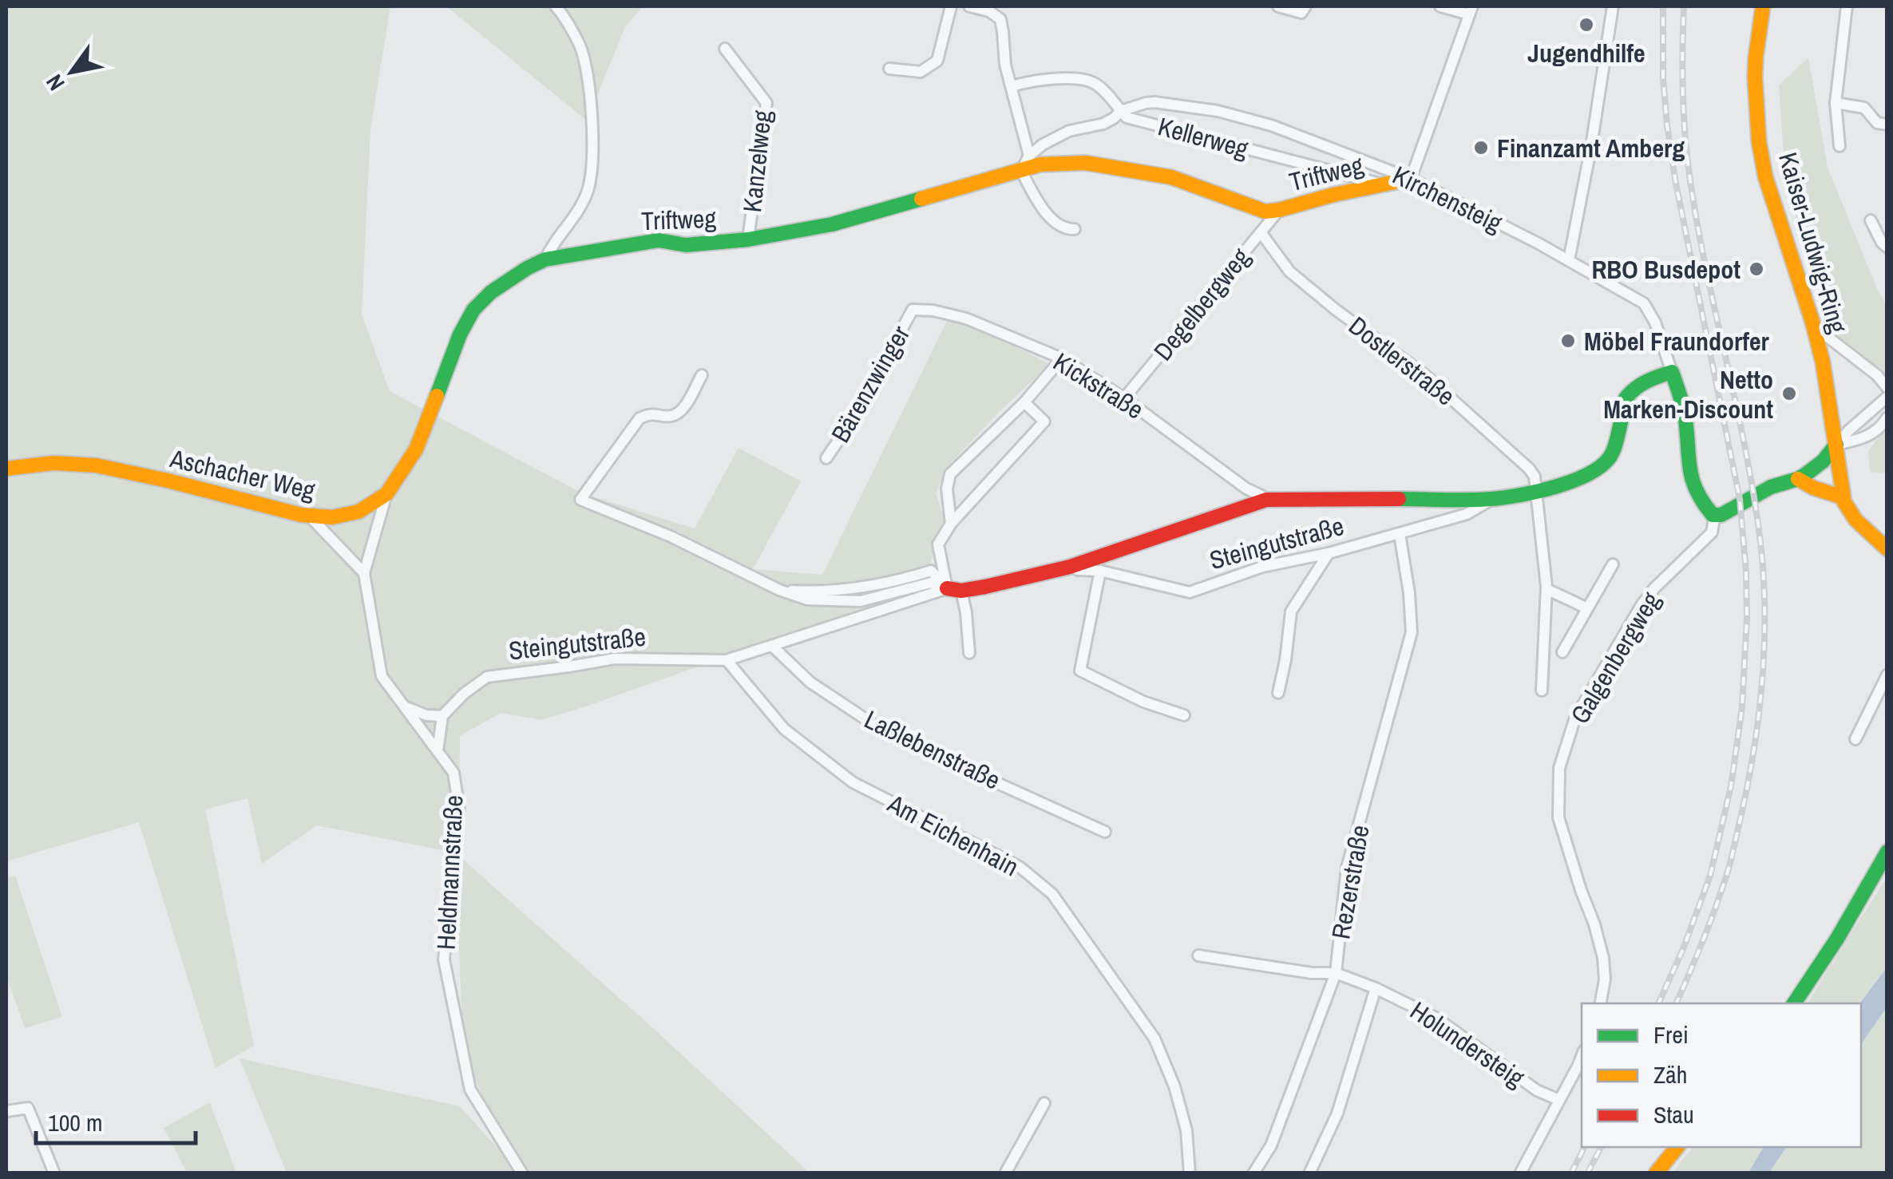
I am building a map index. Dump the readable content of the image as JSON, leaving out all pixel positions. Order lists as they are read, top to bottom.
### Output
{
  "streets": {
    "street": [
      "Kellerweg",
      "Kanzelweg",
      "Triftweg",
      "Kirchensteig",
      "Kaiser-Ludwig-Ring",
      "Degelbergweg",
      "Dostlerstraße",
      "Bärenzwinger",
      "Kickstraße",
      "Aschacher Weg",
      "Steingutstraße",
      "Galgenbergweg",
      "Laßlebenstraße",
      "Am Eichenhain",
      "Heldmannstraße",
      "Rezerstraße",
      "Holundersteig"
    ]
  },
  "crossings": [
    ["Kellerweg", "Triftweg"],
    ["Kellerweg", "Kirchensteig"],
    ["Kanzelweg", "Triftweg"],
    ["Triftweg", "Kirchensteig"],
    ["Triftweg", "Degelbergweg"],
    ["Triftweg", "Aschacher Weg"],
    ["Kirchensteig", "Steingutstraße"],
    ["Degelbergweg", "Dostlerstraße"],
    ["Degelbergweg", "Kickstraße"],
    ["Dostlerstraße", "Steingutstraße"],
    ["Bärenzwinger", "Kickstraße"],
    ["Kickstraße", "Steingutstraße"],
    ["Steingutstraße", "Laßlebenstraße"],
    ["Steingutstraße", "Am Eichenhain"],
    ["Steingutstraße", "Rezerstraße"],
    ["Rezerstraße", "Holundersteig"]
  ],
  "places": [
    "Jugendhilfe",
    "Finanzamt Amberg",
    "RBO Busdepot",
    "Möbel Fraundorfer",
    "Netto Marken-Discount"
  ],
  "legend": ["Frei", "Zäh", "Stau"],
  "scale_bar": "100 m",
  "north": "bottom left"
}
